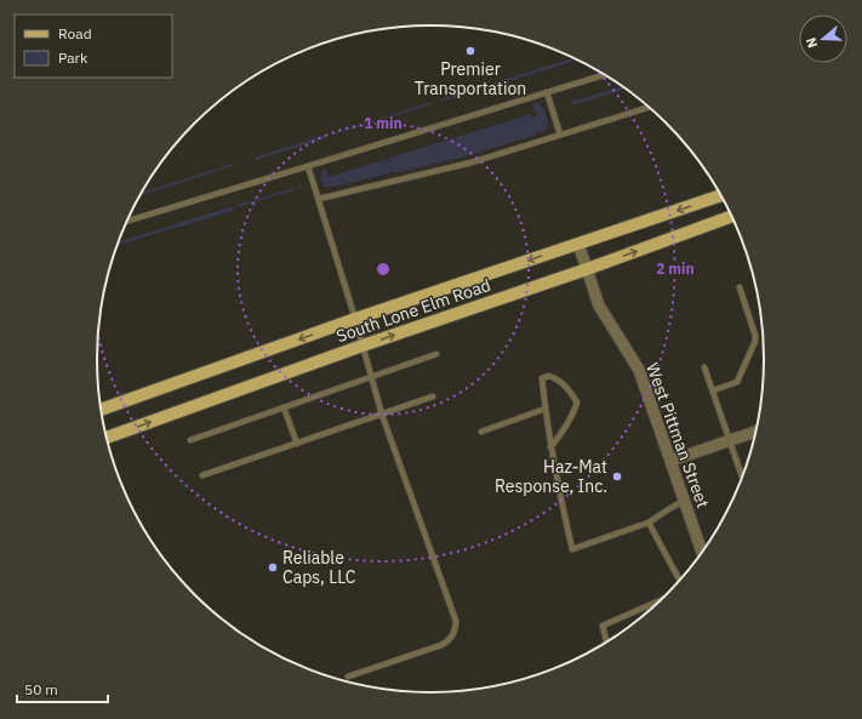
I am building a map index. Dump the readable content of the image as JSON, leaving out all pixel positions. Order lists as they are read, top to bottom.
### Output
{
  "streets": {
    "main road": ["South Lone Elm Road"],
    "street": ["West Pittman Street"]
  },
  "crossings": [
    ["South Lone Elm Road", "West Pittman Street"]
  ],
  "places": ["Premier Transportation", "Haz-Mat Response, Inc.", "Reliable Caps, LLC"],
  "legend": ["Road", "Park"],
  "scale_bar": "50 m",
  "north": "left",
  "rings": ["1 min", "2 min"]
}
